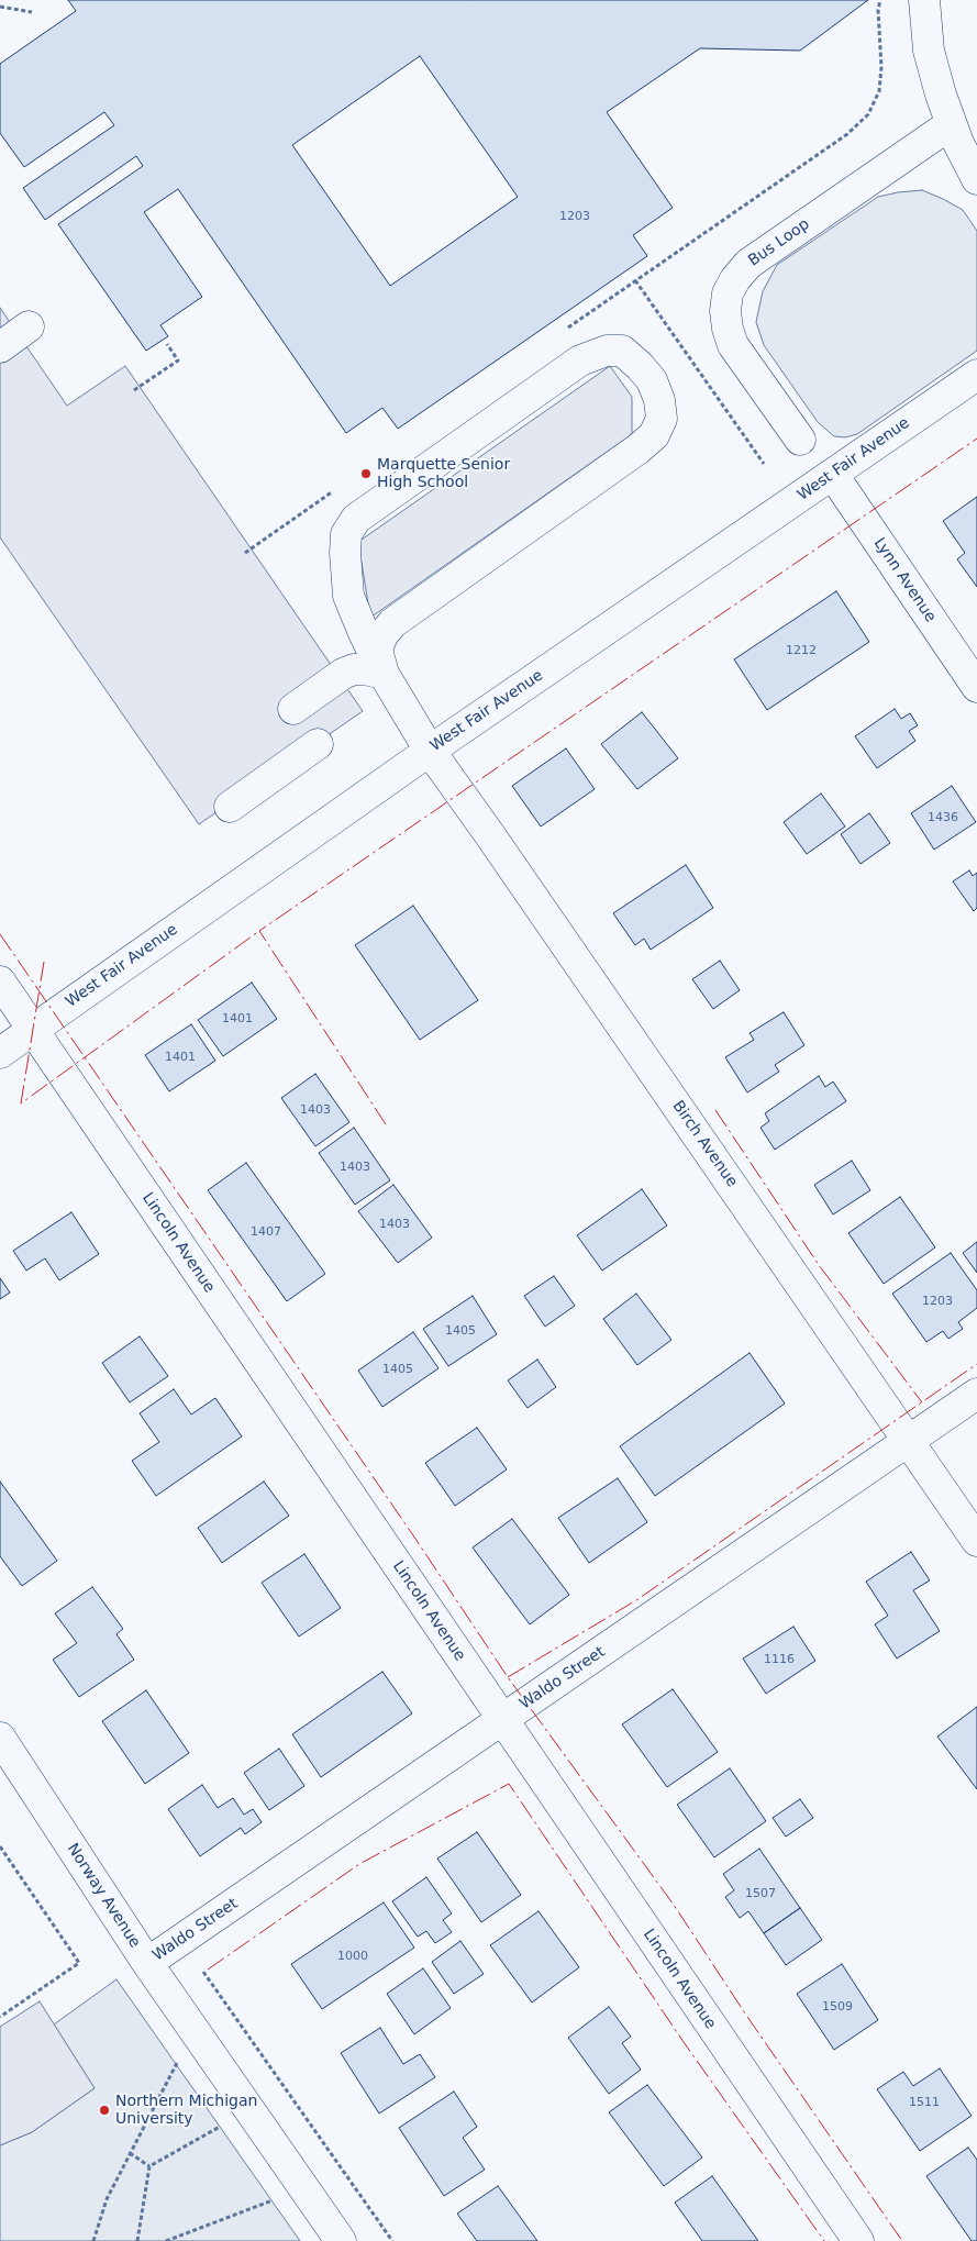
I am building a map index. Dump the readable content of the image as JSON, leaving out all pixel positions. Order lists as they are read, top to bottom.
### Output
{
  "streets": {
    "street": [
      "Bus Loop",
      "West Fair Avenue",
      "Lynn Avenue",
      "Birch Avenue",
      "Lincoln Avenue",
      "Waldo Street",
      "Norway Avenue"
    ]
  },
  "crossings": [
    ["West Fair Avenue", "Lynn Avenue"],
    ["West Fair Avenue", "Birch Avenue"],
    ["West Fair Avenue", "Lincoln Avenue"],
    ["Birch Avenue", "Waldo Street"],
    ["Lincoln Avenue", "Waldo Street"],
    ["Waldo Street", "Norway Avenue"]
  ],
  "places": ["Marquette Senior High School", "Northern Michigan University"],
  "house_numbers": [
    "1203",
    "1212",
    "1436",
    "1401",
    "1401",
    "1403",
    "1403",
    "1403",
    "1407",
    "1203",
    "1405",
    "1405",
    "1116",
    "1507",
    "1000",
    "1509",
    "1511"
  ]
}
